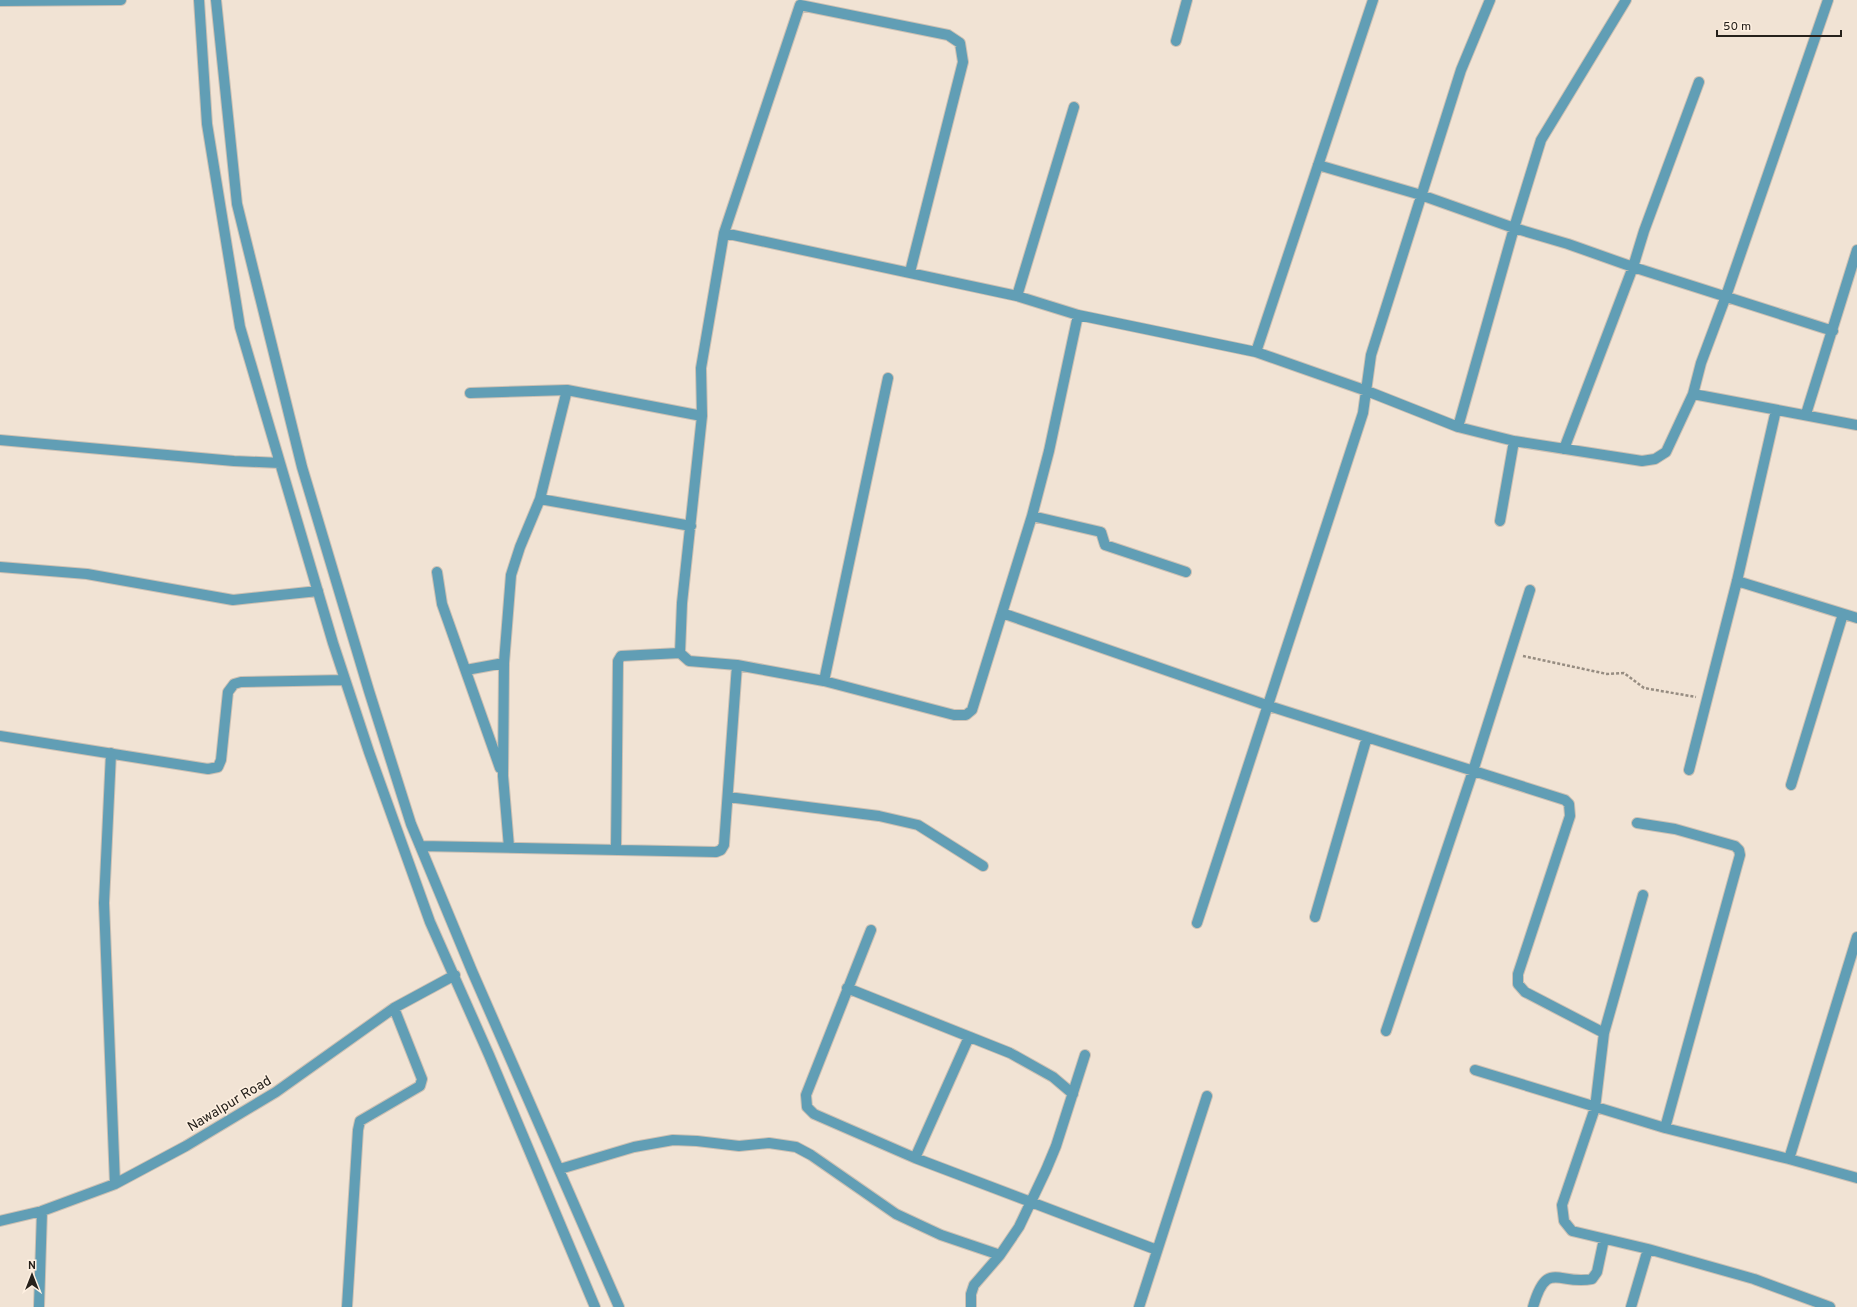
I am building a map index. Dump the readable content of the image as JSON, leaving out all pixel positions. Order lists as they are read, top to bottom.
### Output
{
  "streets": {
    "street": ["Nawalpur Road"]
  },
  "scale_bar": "50 m",
  "north": "top"
}
